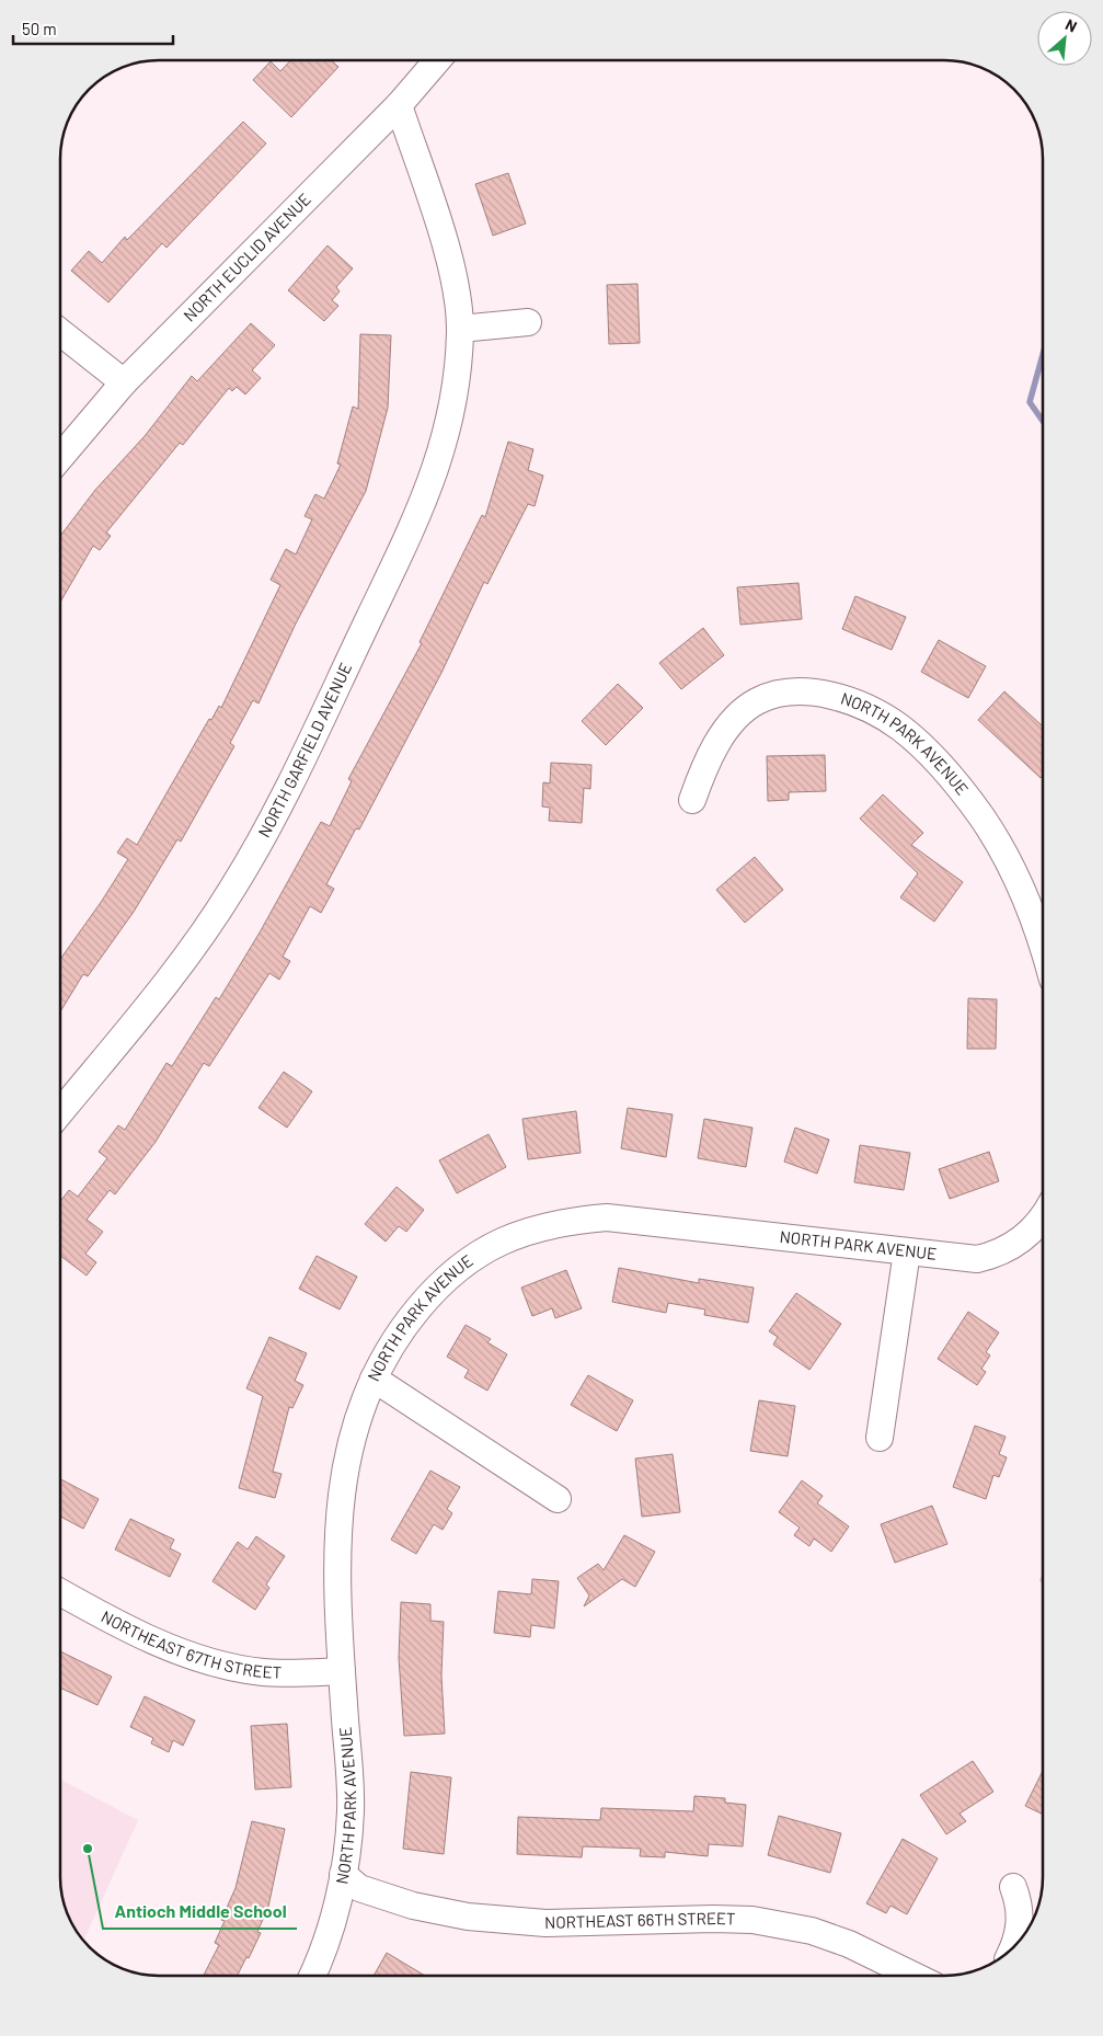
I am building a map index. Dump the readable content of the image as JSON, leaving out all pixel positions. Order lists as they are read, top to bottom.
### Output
{
  "streets": {
    "street": [
      "NORTH EUCLID AVENUE",
      "NORTH PARK AVENUE",
      "NORTH GARFIELD AVENUE",
      "NORTHEAST 67TH STREET",
      "NORTHEAST 66TH STREET"
    ]
  },
  "crossings": [
    ["NORTH EUCLID AVENUE", "NORTH GARFIELD AVENUE"],
    ["NORTH PARK AVENUE", "NORTHEAST 67TH STREET"],
    ["NORTH PARK AVENUE", "NORTHEAST 66TH STREET"]
  ],
  "places": ["Antioch Middle School"],
  "scale_bar": "50 m",
  "north": "top right"
}
